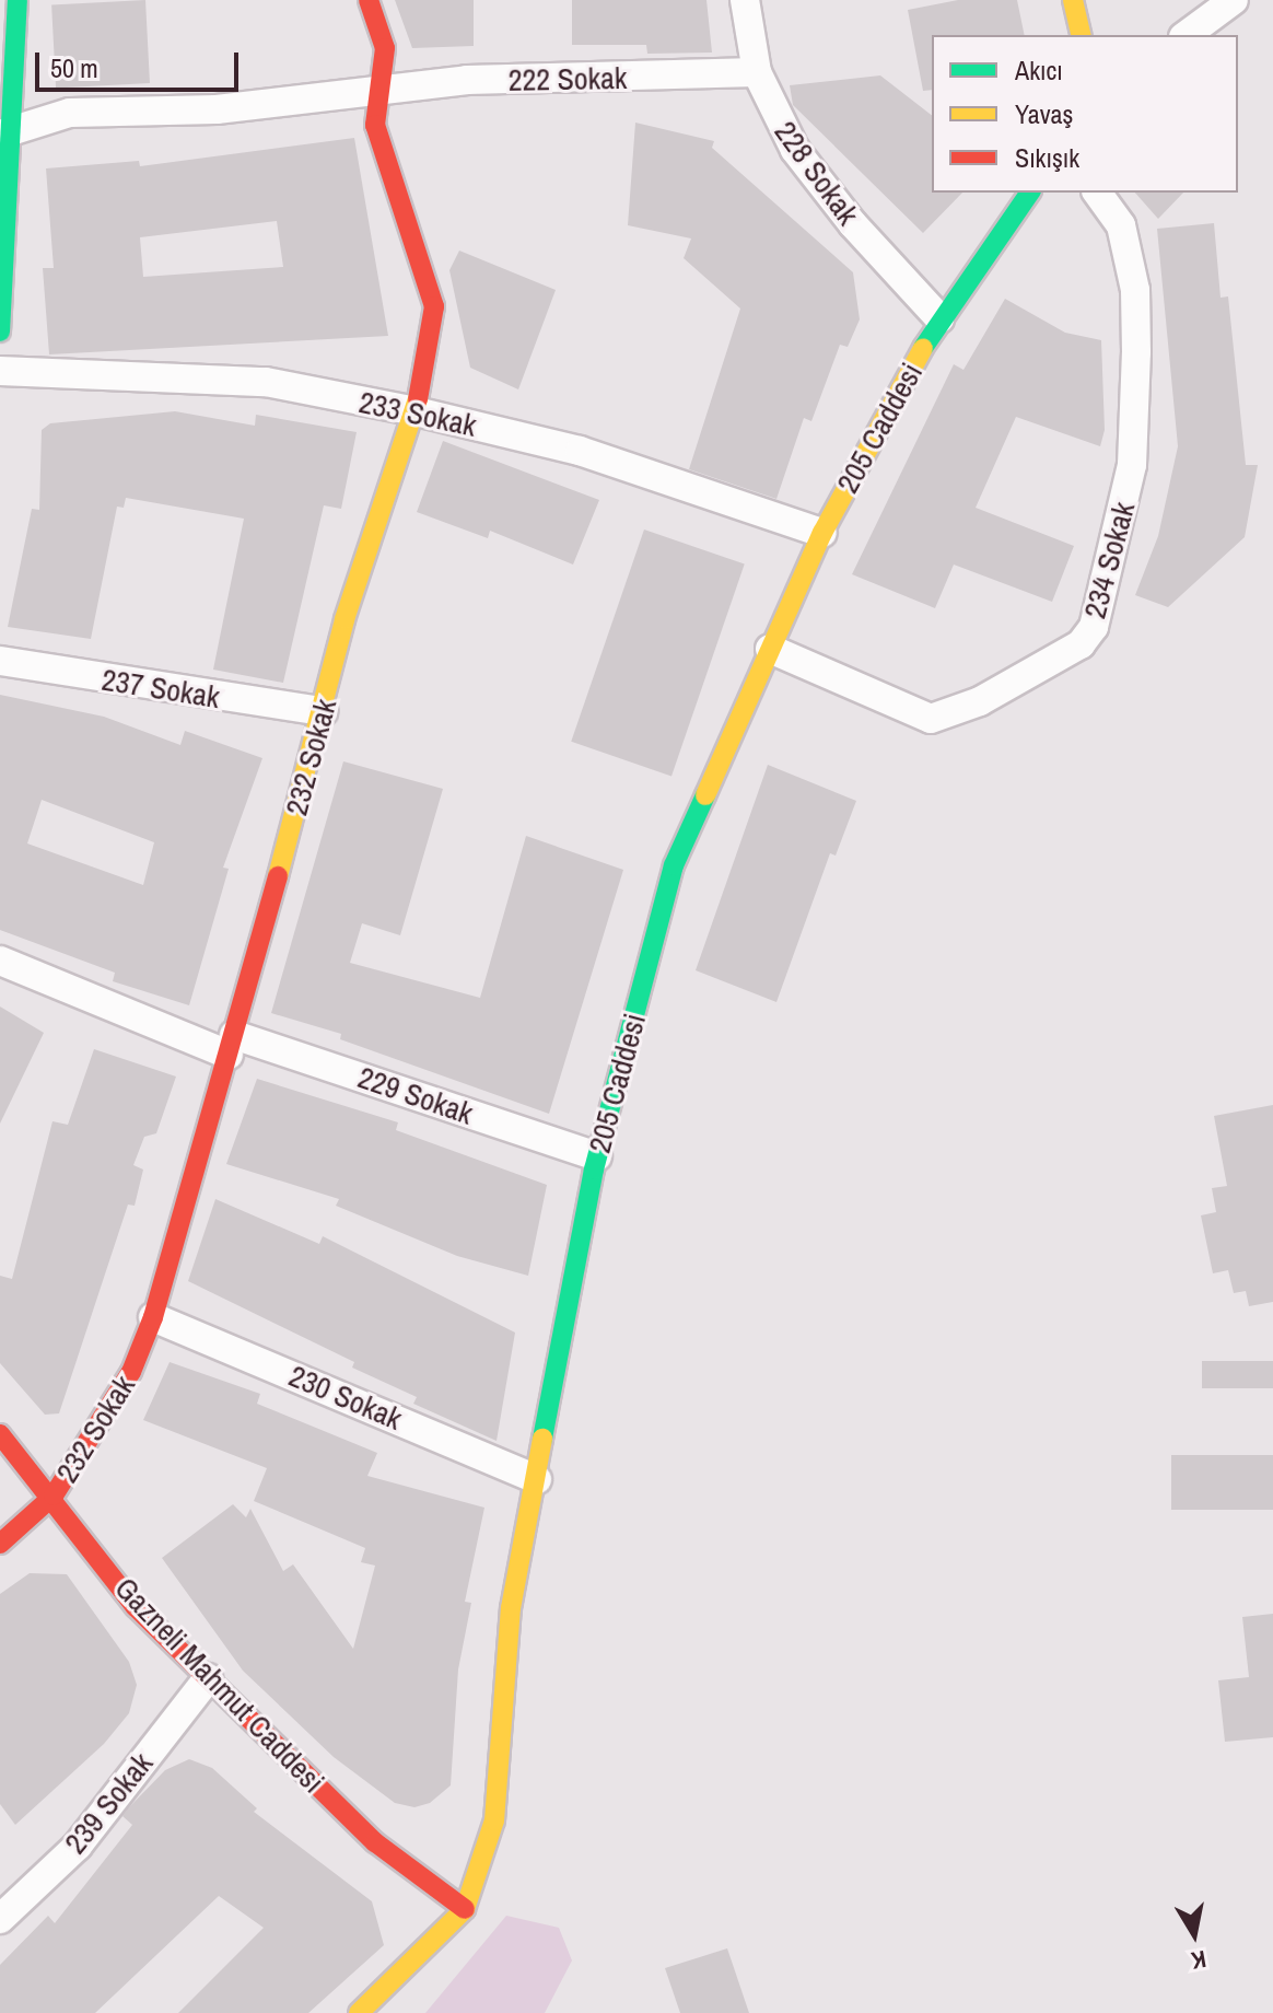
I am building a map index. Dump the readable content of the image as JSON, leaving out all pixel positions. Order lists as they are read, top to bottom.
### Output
{
  "streets": {
    "street": [
      "222 Sokak",
      "228 Sokak",
      "233 Sokak",
      "205 Caddesi",
      "234 Sokak",
      "237 Sokak",
      "232 Sokak",
      "229 Sokak",
      "230 Sokak",
      "Gazneli Mahmut Caddesi",
      "239 Sokak"
    ]
  },
  "crossings": [
    ["222 Sokak", "228 Sokak"],
    ["222 Sokak", "232 Sokak"],
    ["228 Sokak", "205 Caddesi"],
    ["233 Sokak", "205 Caddesi"],
    ["233 Sokak", "232 Sokak"],
    ["205 Caddesi", "234 Sokak"],
    ["205 Caddesi", "229 Sokak"],
    ["205 Caddesi", "230 Sokak"],
    ["205 Caddesi", "Gazneli Mahmut Caddesi"],
    ["237 Sokak", "232 Sokak"],
    ["232 Sokak", "229 Sokak"],
    ["232 Sokak", "230 Sokak"],
    ["232 Sokak", "Gazneli Mahmut Caddesi"],
    ["Gazneli Mahmut Caddesi", "239 Sokak"]
  ],
  "legend": ["Akıcı", "Yavaş", "Sıkışık"],
  "scale_bar": "50 m",
  "north": "bottom"
}
